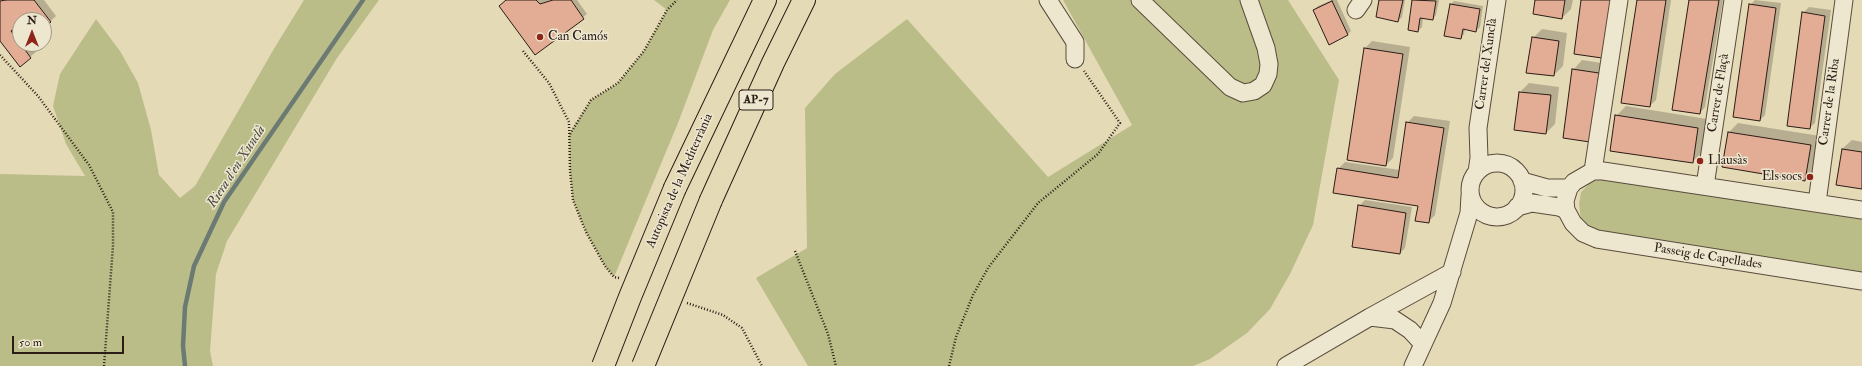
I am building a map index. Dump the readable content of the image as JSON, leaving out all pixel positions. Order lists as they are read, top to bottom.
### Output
{
  "streets": {
    "highway": ["AP-7", "Autopista de la Mediterrània"],
    "street": [
      "Carrer del Xunclà",
      "Carrer de Flaçà",
      "Carrer de la Riba",
      "Passeig de Capellades"
    ]
  },
  "water": ["Riera d'en Xunclà"],
  "places": ["Can Camós", "Llausàs", "Els socs"],
  "scale_bar": "50 m",
  "north": "top"
}
